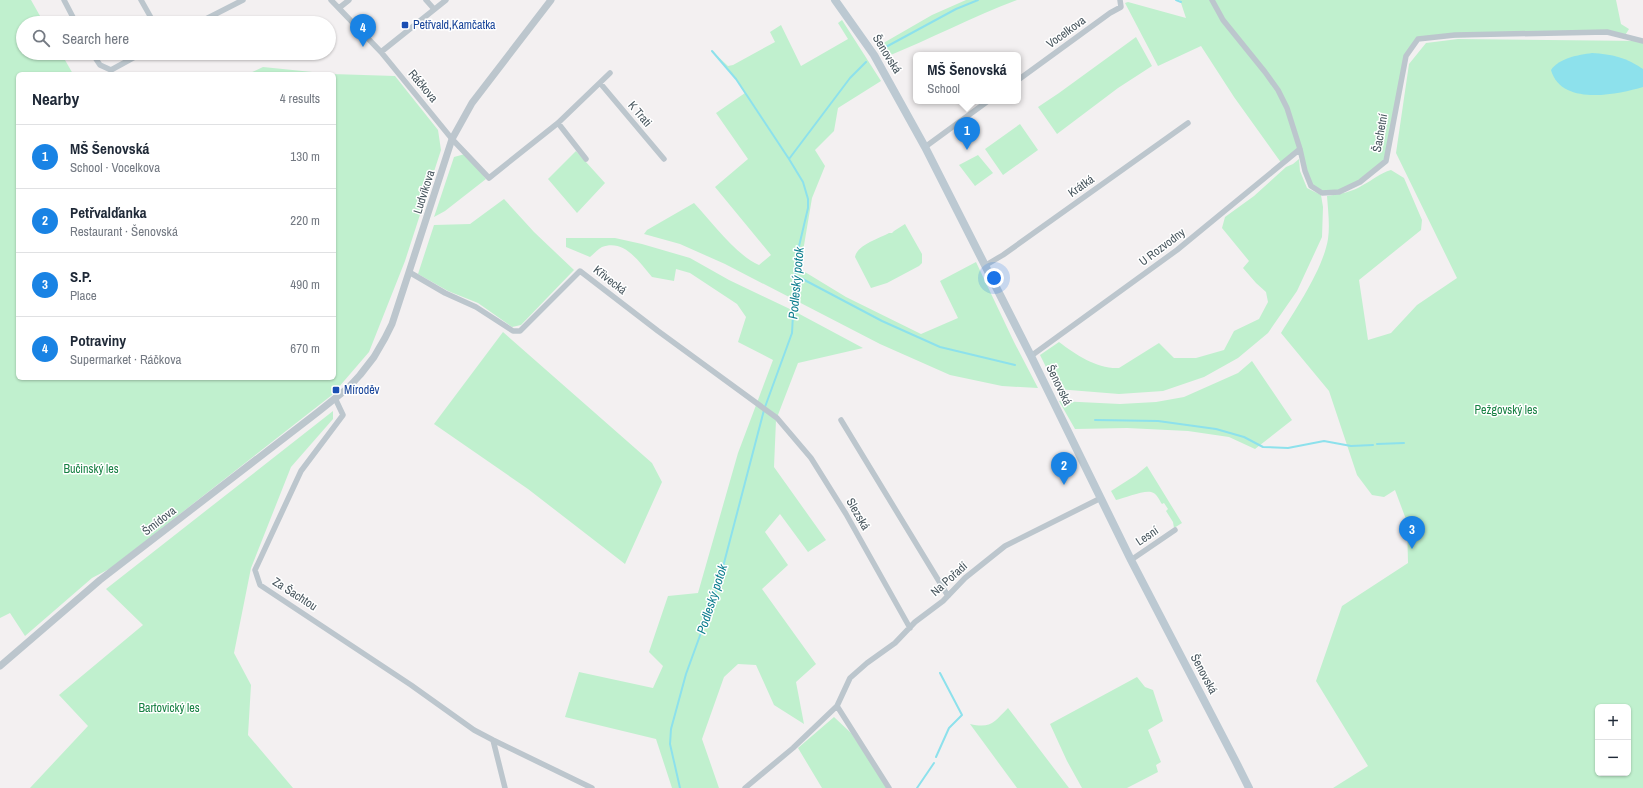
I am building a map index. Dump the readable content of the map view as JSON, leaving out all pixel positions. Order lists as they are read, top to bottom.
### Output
{
  "streets": {
    "main road": ["Šenovská"],
    "street": [
      "Vocelkova",
      "Ráčkova",
      "K Trati",
      "Šachetní",
      "Krátká",
      "Ludvíkova",
      "U Rozvodny",
      "Křivecká",
      "Slezská",
      "Šmídova",
      "Lesní",
      "Na Pořadí",
      "Za Šachtou"
    ]
  },
  "crossings": [
    ["Šenovská", "Krátká"],
    ["Šenovská", "U Rozvodny"],
    ["Šenovská", "Lesní"],
    ["Šenovská", "Na Pořadí"],
    ["Ráčkova", "Ludvíkova"],
    ["Šachetní", "U Rozvodny"],
    ["Ludvíkova", "Křivecká"],
    ["Ludvíkova", "Šmídova"],
    ["Ludvíkova", "Za Šachtou"],
    ["Křivecká", "Slezská"],
    ["Slezská", "Na Pořadí"],
    ["Šmídova", "Za Šachtou"]
  ],
  "water": ["Podleský potok"],
  "parks": ["Pežgovský les", "Bučinský les", "Bartovický les"],
  "places": {
    "transit": ["Petřvald,Kamčatka", "Míroděv"]
  },
  "page": {
    "pins": [
      "4",
      "1",
      "2",
      "3"
    ],
    "search": "Search here",
    "popup": ["MŠ Šenovská", "School"],
    "heading": ["Nearby", "4 results"],
    "list": [
      {
        "mark": "1",
        "name": "MŠ Šenovská",
        "note": "School · Vocelkova",
        "value": "130 m"
      },
      {
        "mark": "2",
        "name": "Petřvalďanka",
        "note": "Restaurant · Šenovská",
        "value": "220 m"
      },
      {
        "mark": "3",
        "name": "S.P.",
        "note": "Place",
        "value": "490 m"
      },
      {
        "mark": "4",
        "name": "Potraviny",
        "note": "Supermarket · Ráčkova",
        "value": "670 m"
      }
    ],
    "map_buttons": ["+", "−"]
  }
}
